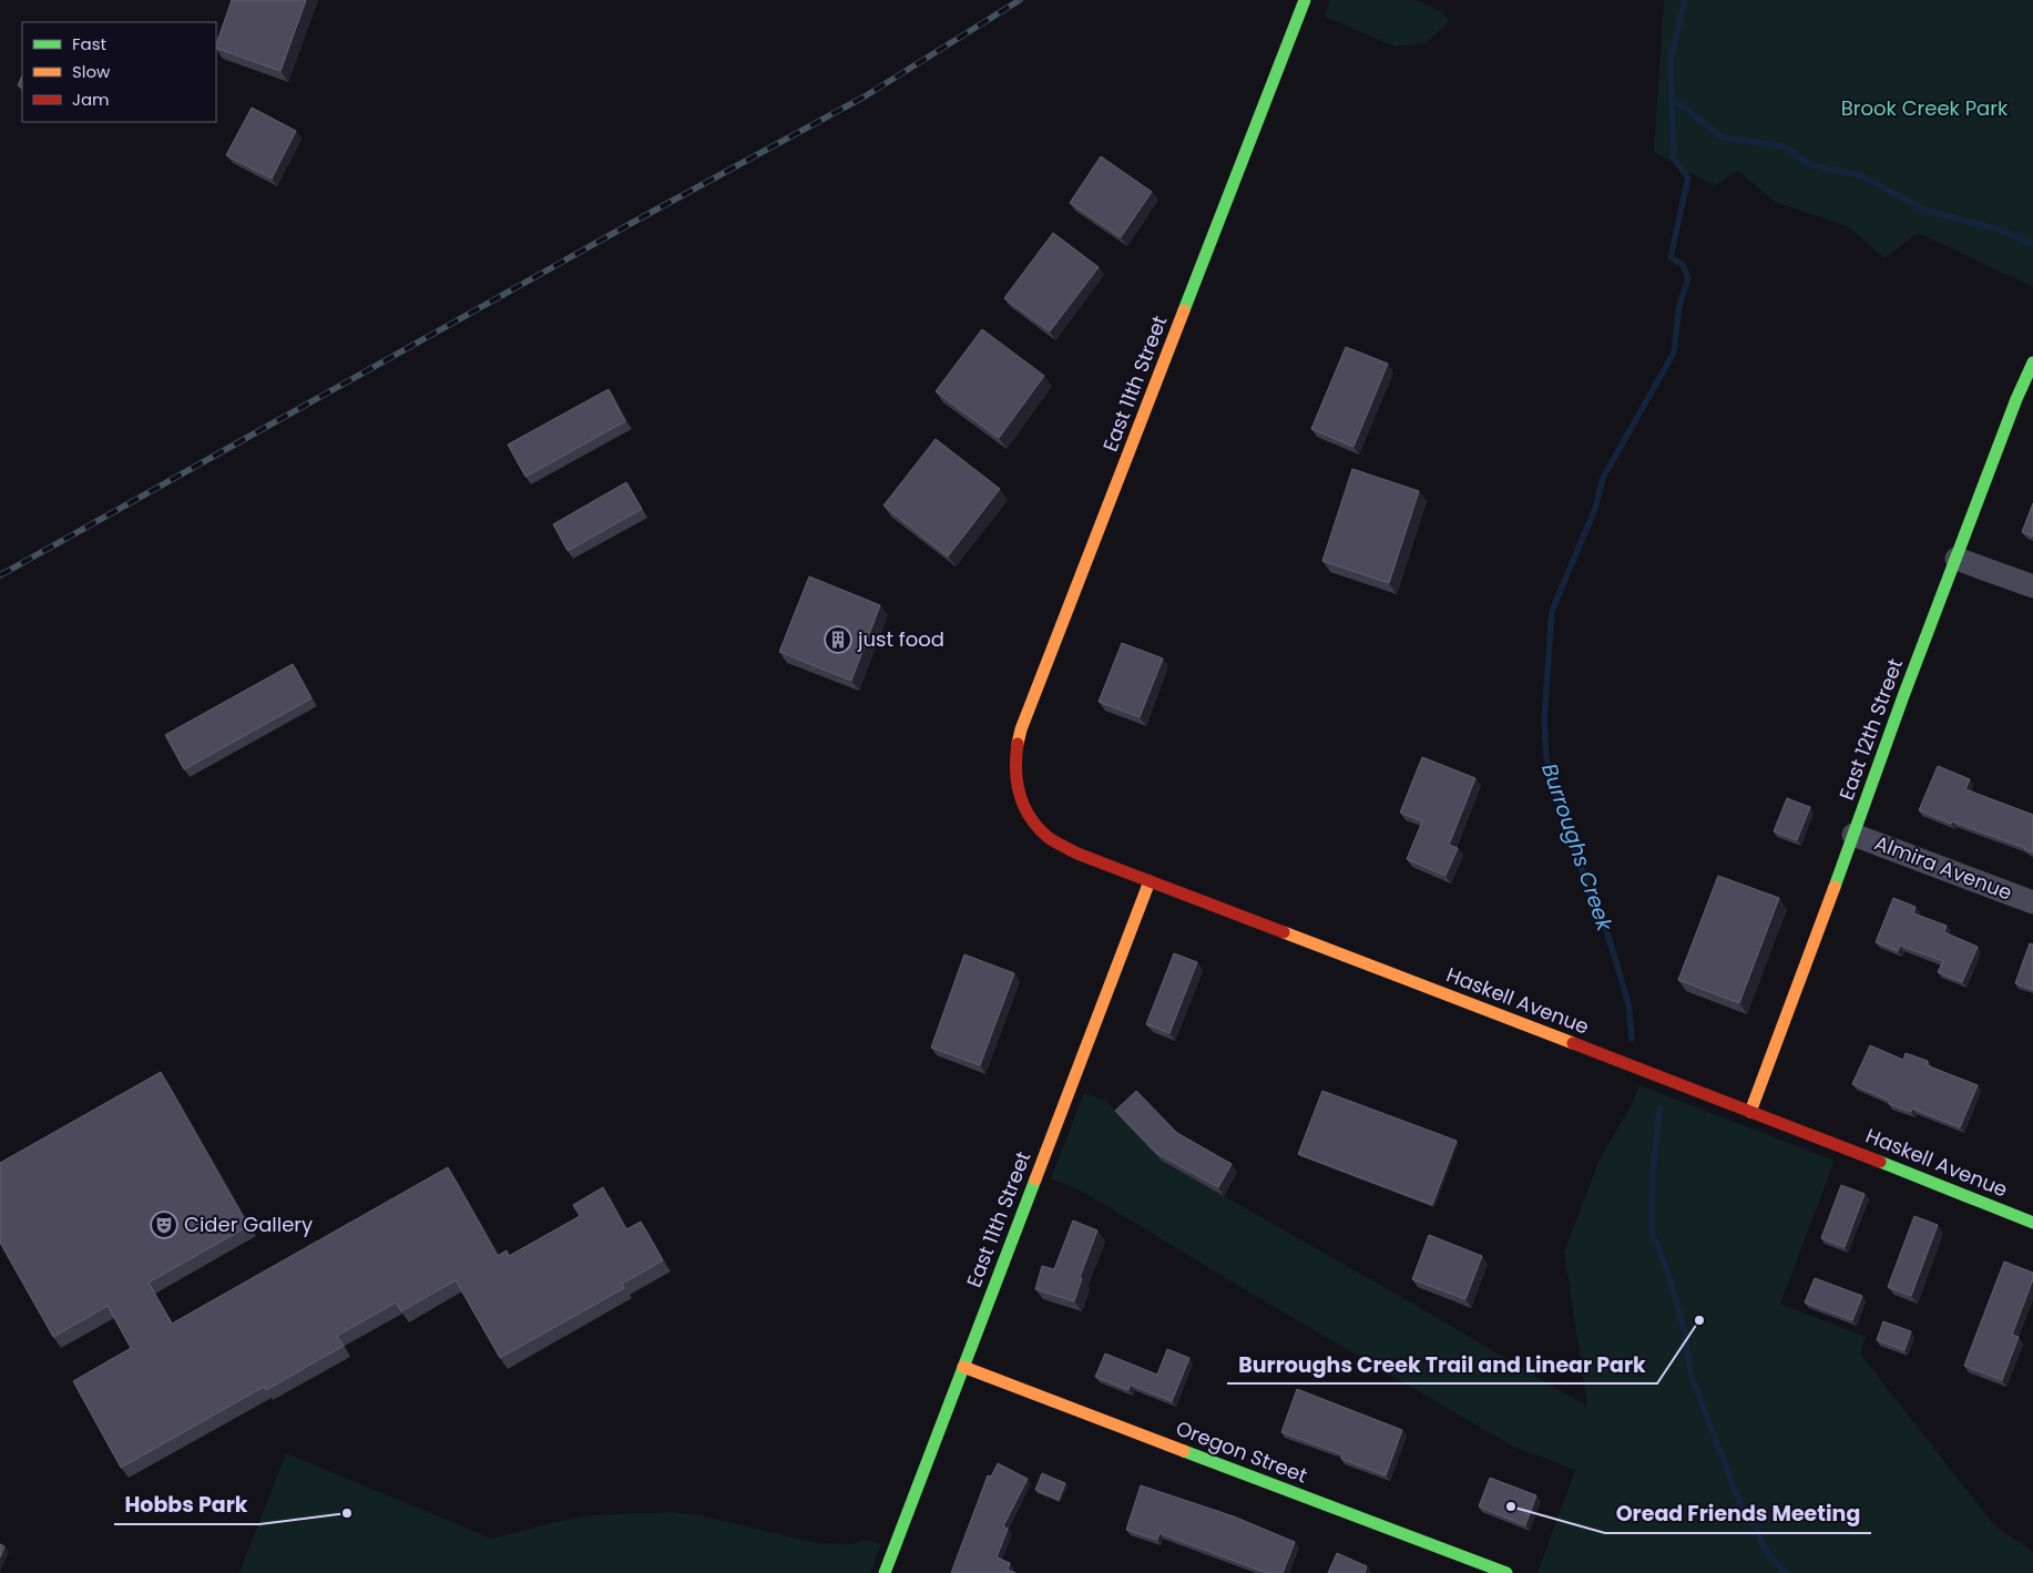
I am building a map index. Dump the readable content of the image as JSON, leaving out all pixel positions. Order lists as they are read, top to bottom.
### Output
{
  "streets": {
    "street": [
      "East 11th Street",
      "East 12th Street",
      "Almira Avenue",
      "Haskell Avenue",
      "Oregon Street"
    ]
  },
  "crossings": [
    ["East 11th Street", "Haskell Avenue"],
    ["East 11th Street", "Oregon Street"],
    ["East 12th Street", "Almira Avenue"],
    ["East 12th Street", "Haskell Avenue"]
  ],
  "water": ["Burroughs Creek"],
  "parks": ["Brook Creek Park"],
  "places": {
    "building": ["just food"],
    "theatre": ["Cider Gallery"],
    "other": ["Burroughs Creek Trail and Linear Park", "Oread Friends Meeting", "Hobbs Park"]
  },
  "legend": ["Fast", "Slow", "Jam"]
}
